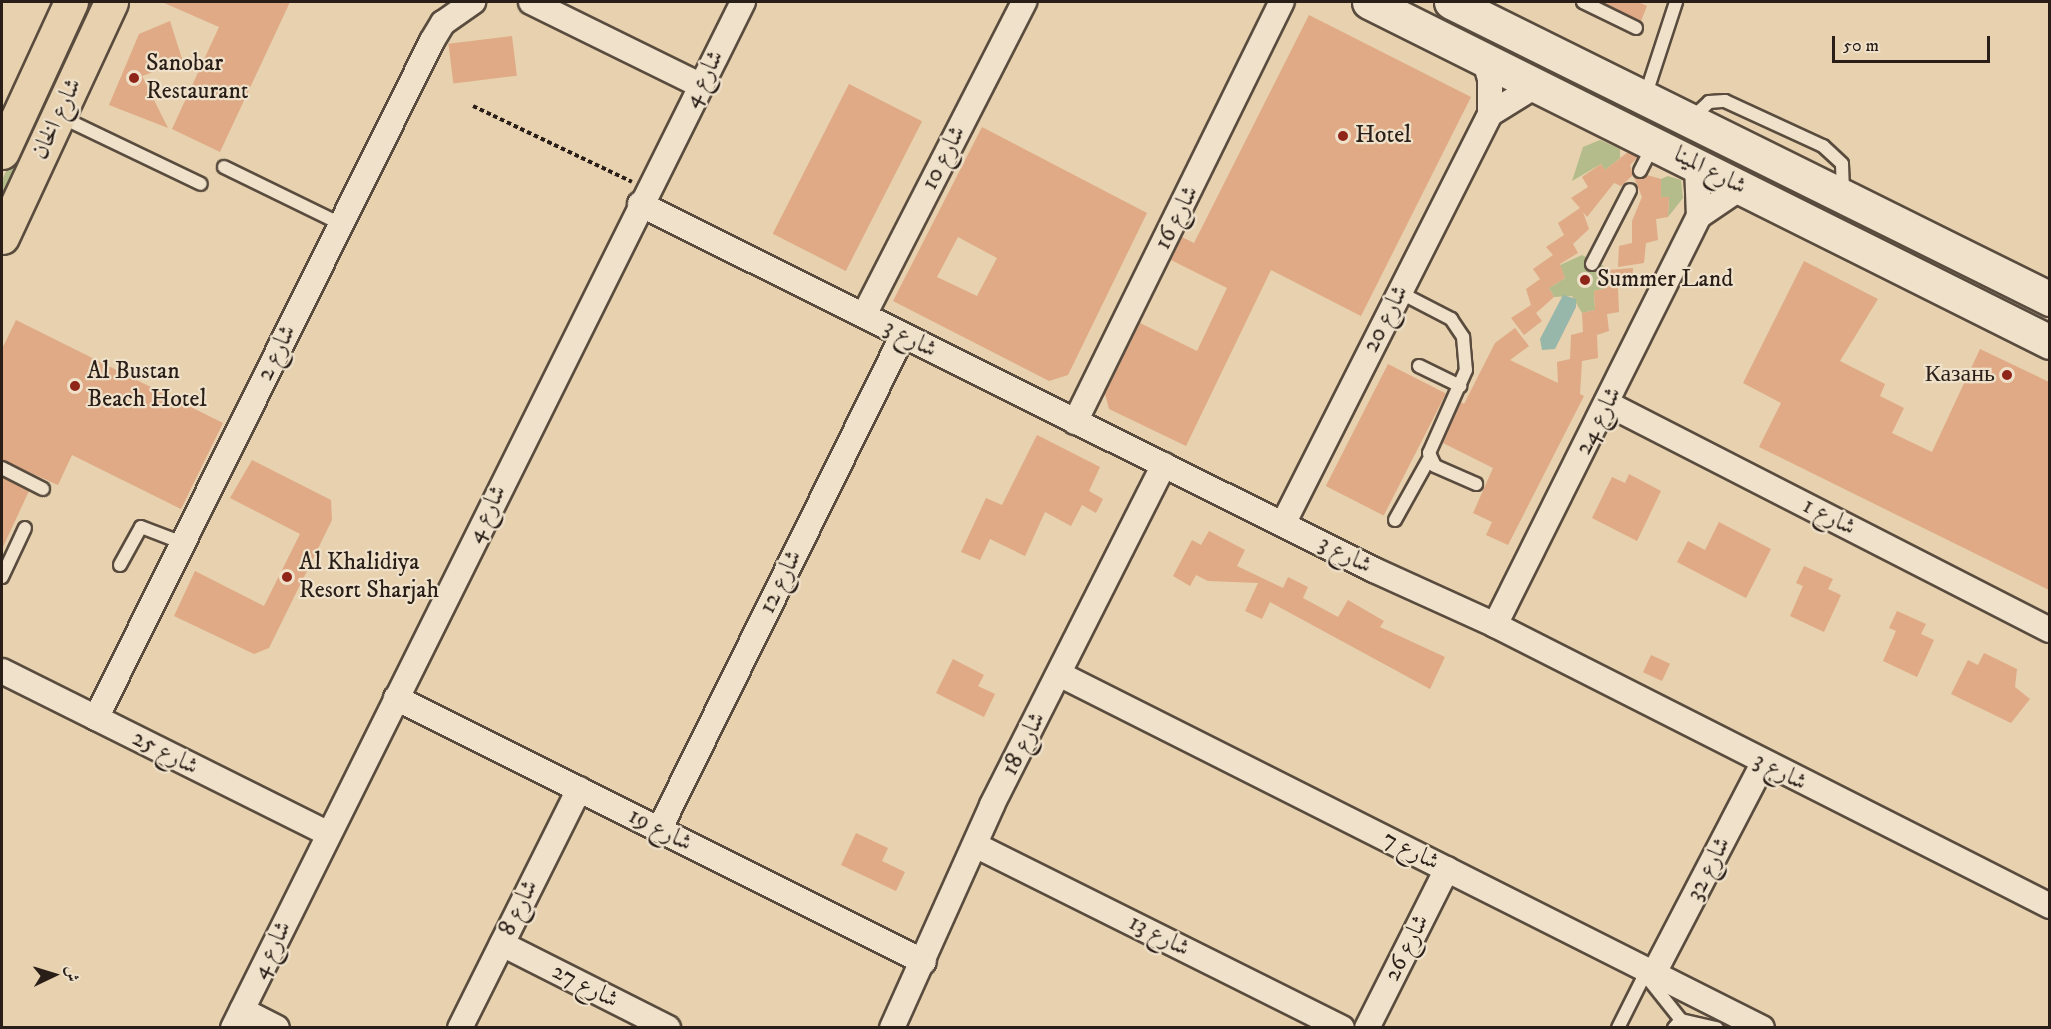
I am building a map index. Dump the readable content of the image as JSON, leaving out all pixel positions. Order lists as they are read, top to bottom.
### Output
{
  "streets": {
    "main road": ["شارع الخان", "شارع المينا"],
    "street": [
      "شارع 4",
      "شارع 10",
      "شارع 16",
      "شارع 20",
      "شارع 3",
      "شارع 2",
      "شارع 24",
      "شارع 1",
      "شارع 12",
      "شارع 18",
      "شارع 25",
      "شارع 19",
      "شارع 7",
      "شارع 32",
      "شارع 8",
      "شارع 13",
      "شارع 26",
      "شارع 27"
    ]
  },
  "crossings": [
    ["شارع 4", "شارع 3"],
    ["شارع 4", "شارع 25"],
    ["شارع 4", "شارع 19"],
    ["شارع 10", "شارع 3"],
    ["شارع المينا", "شارع 20"],
    ["شارع المينا", "شارع 24"],
    ["شارع 16", "شارع 3"],
    ["شارع 20", "شارع 3"],
    ["شارع 3", "شارع 24"],
    ["شارع 3", "شارع 12"],
    ["شارع 3", "شارع 18"],
    ["شارع 3", "شارع 32"],
    ["شارع 2", "شارع 25"],
    ["شارع 24", "شارع 1"],
    ["شارع 12", "شارع 19"],
    ["شارع 18", "شارع 19"],
    ["شارع 18", "شارع 7"],
    ["شارع 18", "شارع 13"],
    ["شارع 19", "شارع 8"],
    ["شارع 7", "شارع 32"],
    ["شارع 7", "شارع 26"],
    ["شارع 8", "شارع 27"]
  ],
  "places": [
    "Sanobar Restaurant",
    "Hotel",
    "Summer Land",
    "Казань",
    "Al Bustan Beach Hotel",
    "Al Khalidiya Resort Sharjah"
  ],
  "scale_bar": "50 m",
  "north": "right"
}
